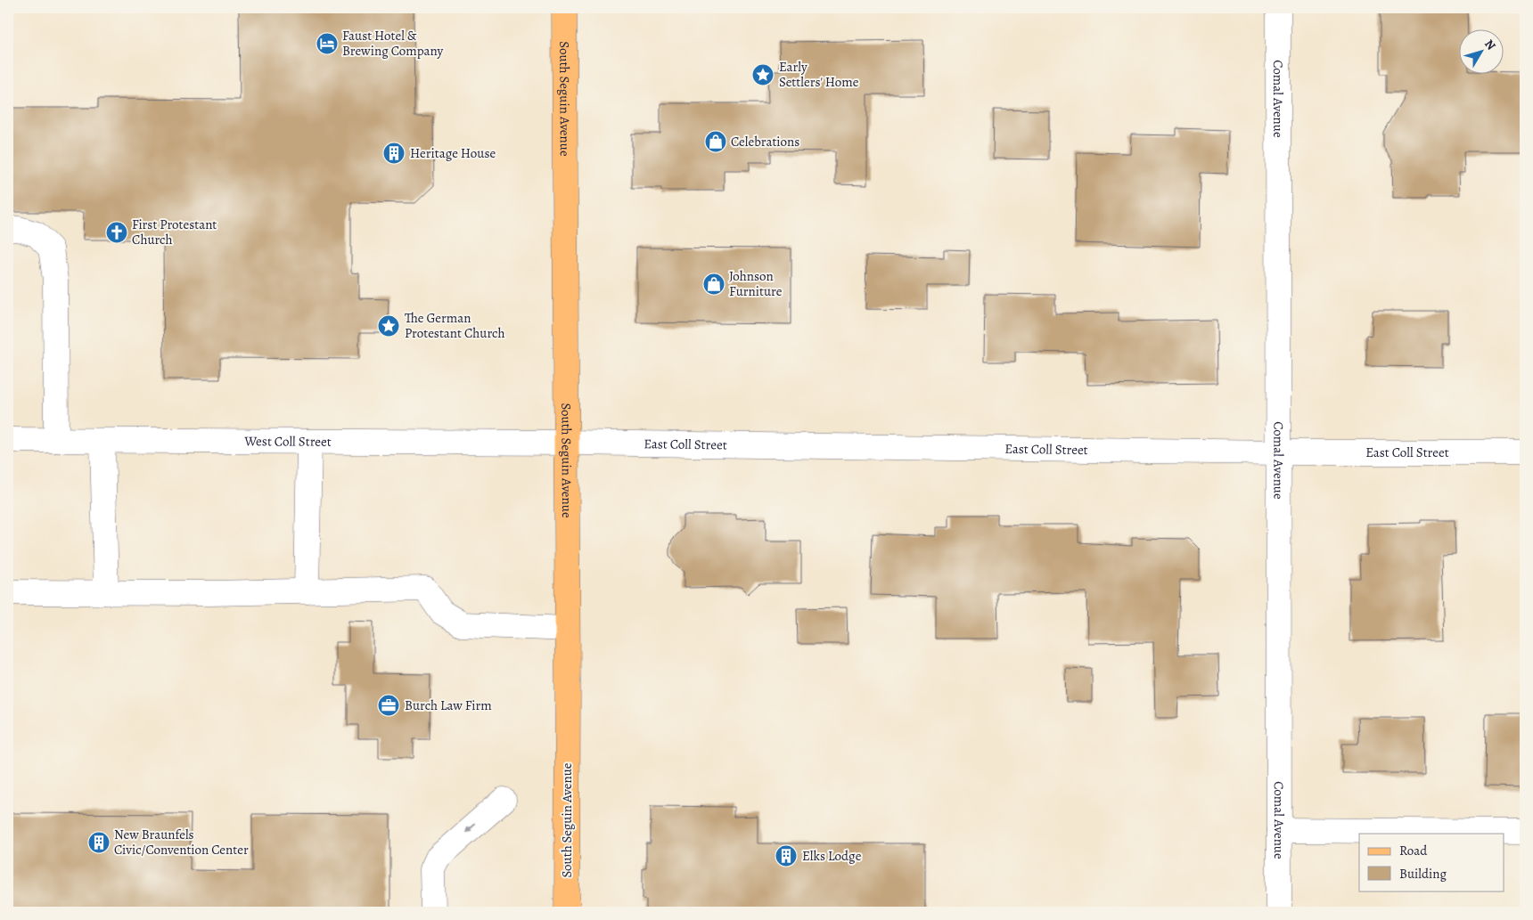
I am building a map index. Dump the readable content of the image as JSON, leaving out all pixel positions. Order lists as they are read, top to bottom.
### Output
{
  "streets": {
    "main road": ["South Seguin Avenue"],
    "street": ["Comal Avenue", "West Coll Street", "East Coll Street"]
  },
  "crossings": [
    ["South Seguin Avenue", "West Coll Street"],
    ["South Seguin Avenue", "East Coll Street"],
    ["Comal Avenue", "East Coll Street"],
    ["West Coll Street", "East Coll Street"]
  ],
  "places": {
    "hotel": ["Faust Hotel & Brewing Company"],
    "place": ["Early Settlers' Home", "The German Protestant Church"],
    "shop": ["Celebrations", "Johnson Furniture"],
    "building": ["Heritage House", "New Braunfels Civic/Convention Center", "Elks Lodge"],
    "church": ["First Protestant Church"],
    "office": ["Burch Law Firm"]
  },
  "legend": ["Road", "Building"],
  "north": "top right"
}
